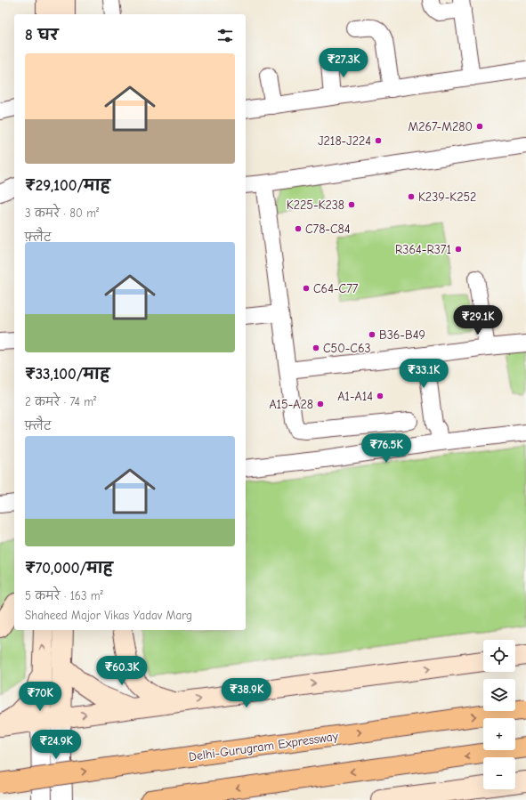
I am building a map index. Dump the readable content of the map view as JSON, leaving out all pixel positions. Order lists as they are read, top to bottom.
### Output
{
  "streets": {
    "highway": ["Delhi-Gurugram Expressway"]
  },
  "places": [
    "M267-M280",
    "J218-J224",
    "K239-K252",
    "K225-K238",
    "C78-C84",
    "R364-R371",
    "C64-C77",
    "B36-B49",
    "C50-C63",
    "A1-A14",
    "A15-A28"
  ],
  "page": {
    "heading": "8 घर",
    "price": [
      "₹27.3K",
      "₹29.1K",
      "₹33.1K",
      "₹76.5K",
      "₹60.3K",
      "₹38.9K",
      "₹70K",
      "₹24.9K"
    ],
    "list": [
      {
        "name": "₹29,100/माह",
        "note": "3 कमरे · 80 m² · फ़्लैट"
      },
      {
        "name": "₹33,100/माह",
        "note": "2 कमरे · 74 m² · फ़्लैट"
      },
      {
        "name": "₹70,000/माह",
        "note": "5 कमरे · 163 m² · Shaheed Major Vikas Yadav Marg"
      }
    ],
    "map_buttons": ["+", "−"]
  }
}
